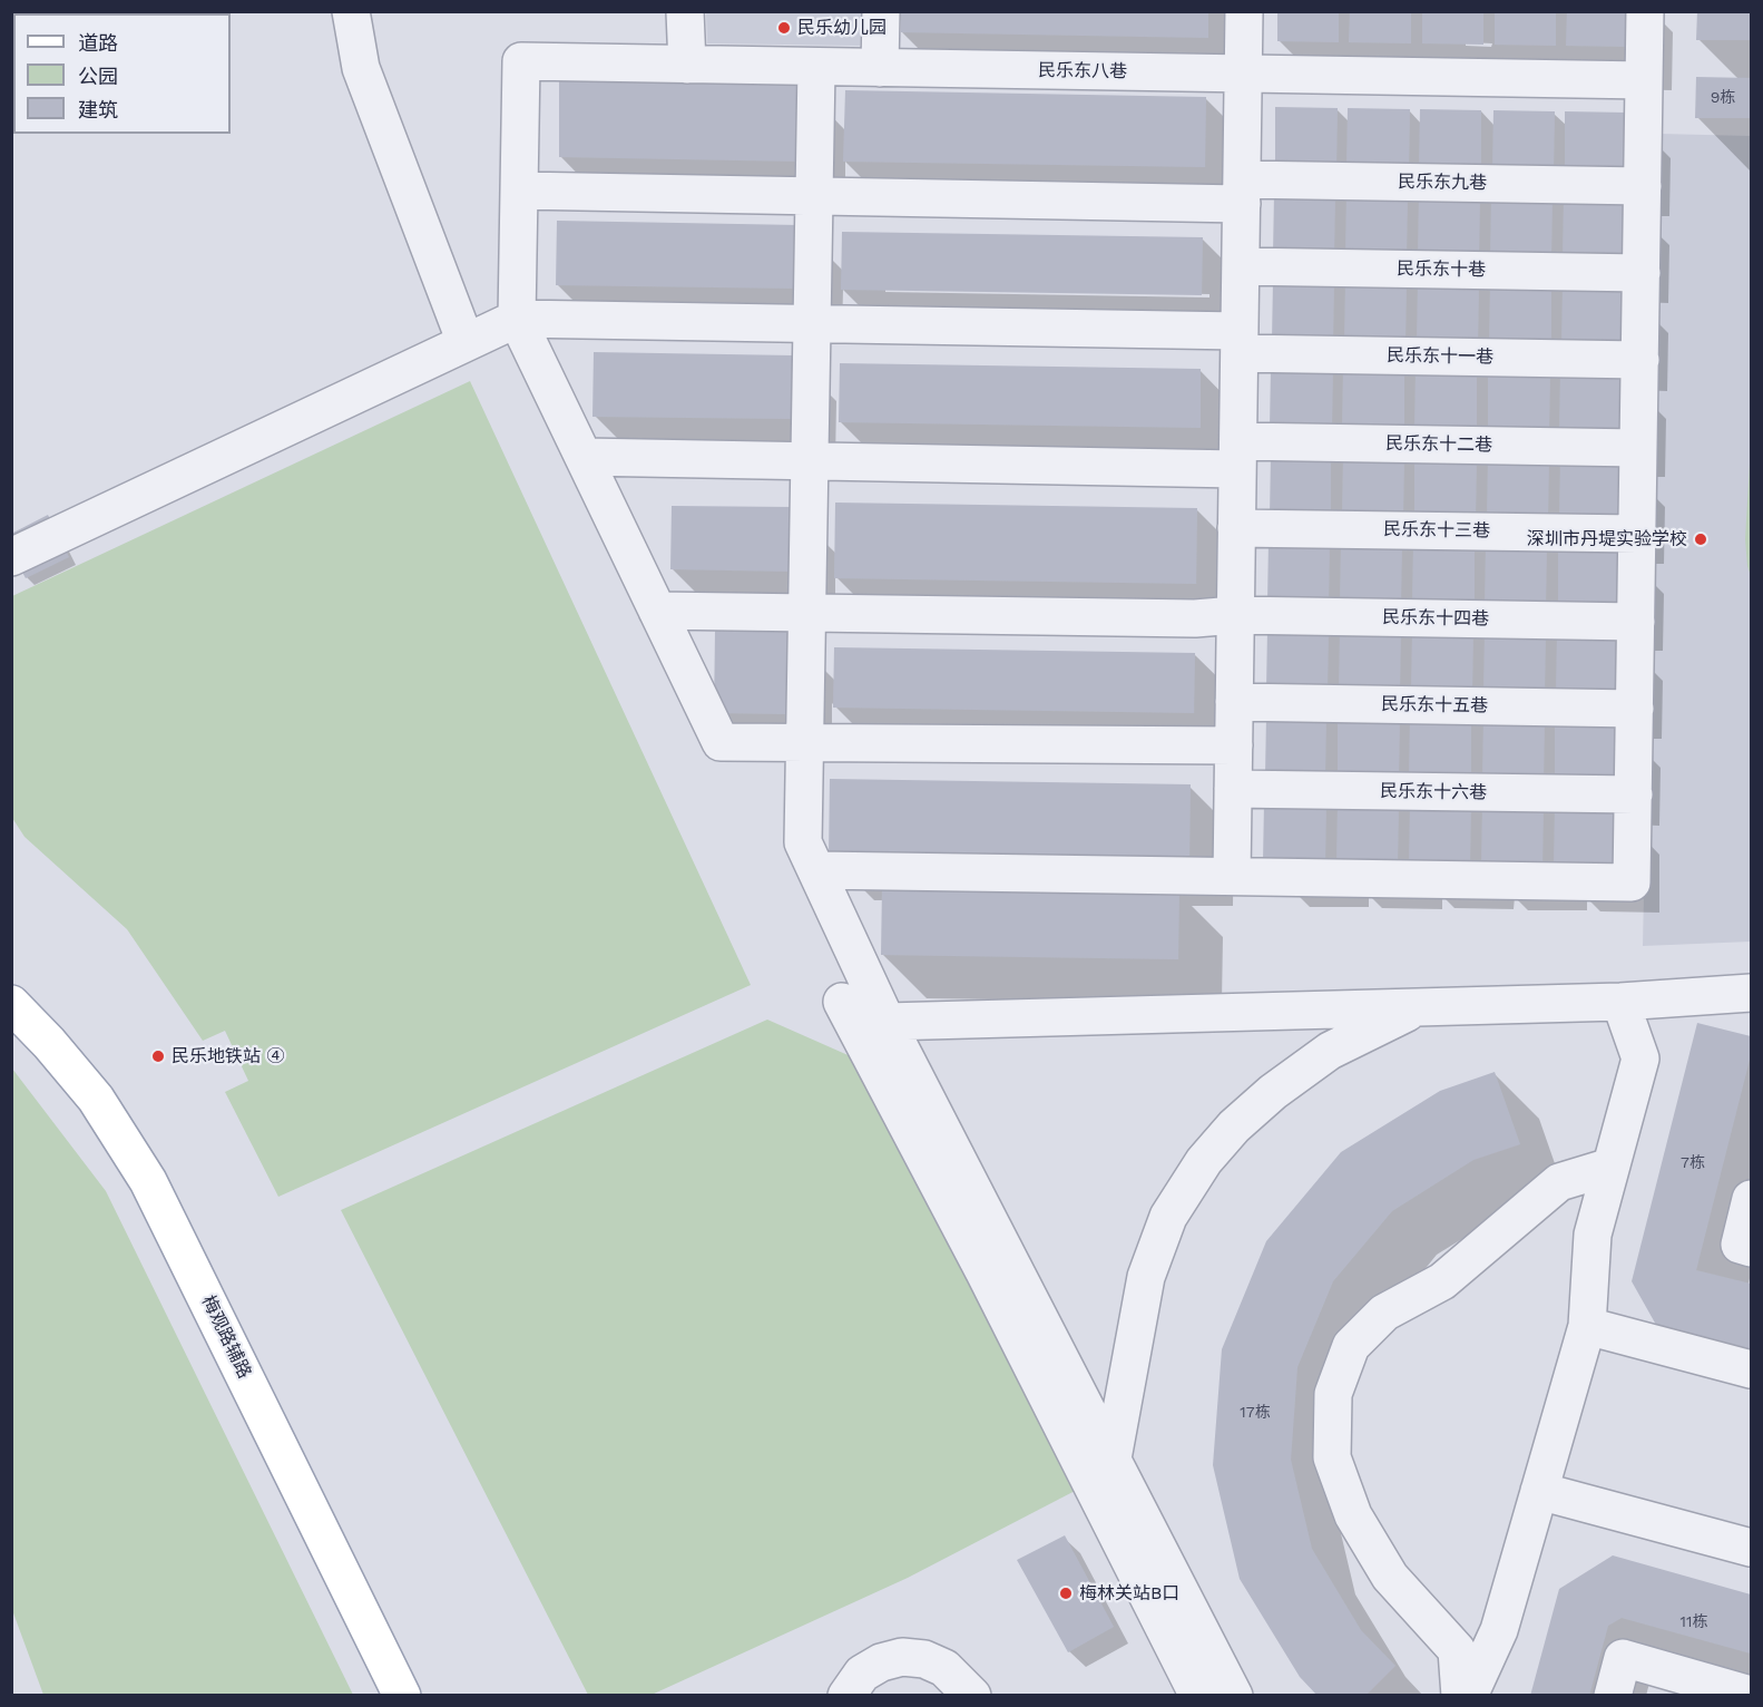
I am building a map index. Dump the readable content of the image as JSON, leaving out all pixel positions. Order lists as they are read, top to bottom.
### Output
{
  "streets": {
    "main road": ["梅观路辅路"],
    "street": [
      "民乐东八巷",
      "民乐东九巷",
      "民乐东十巷",
      "民乐东十一巷",
      "民乐东十二巷",
      "民乐东十三巷",
      "民乐东十四巷",
      "民乐东十五巷",
      "民乐东十六巷"
    ]
  },
  "crossings": [
    ["民乐东八巷", "民乐东九巷"]
  ],
  "places": [
    "民乐幼儿园",
    "深圳市丹堤实验学校",
    "民乐地铁站 ④",
    "梅林关站B口"
  ],
  "house_numbers": [
    "9栋",
    "7栋",
    "17栋",
    "11栋"
  ],
  "legend": ["道路", "公园", "建筑"]
}
